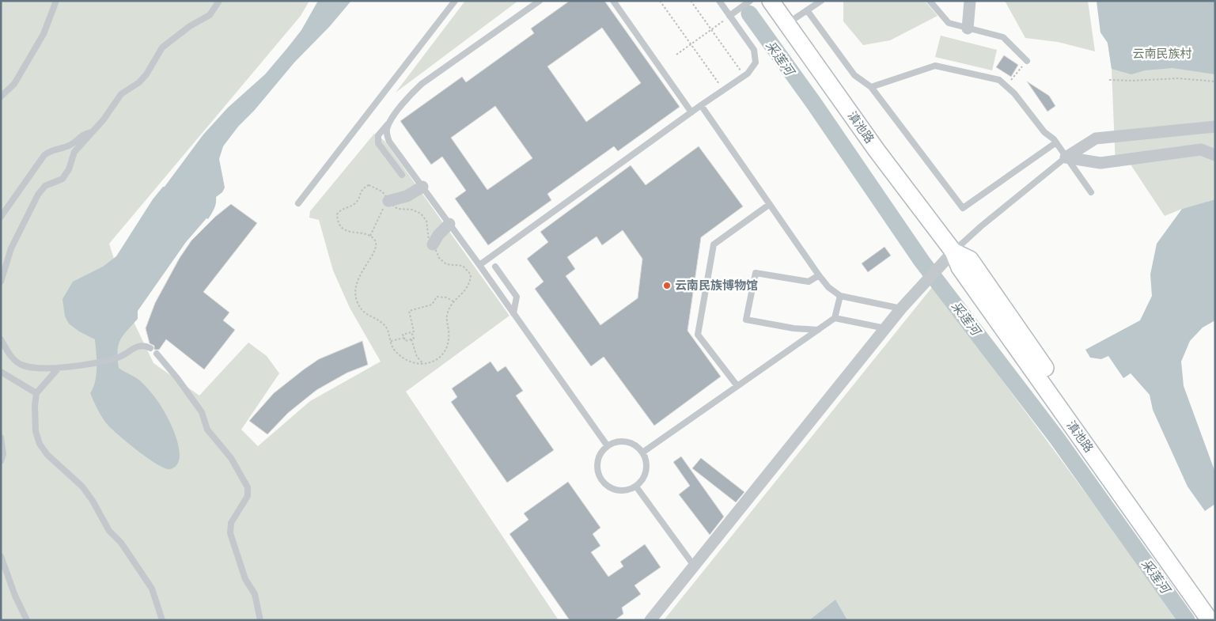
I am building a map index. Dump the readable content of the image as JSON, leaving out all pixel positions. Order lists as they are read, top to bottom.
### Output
{
  "streets": {
    "main road": ["滇池路"]
  },
  "water": ["采莲河"],
  "parks": ["云南民族村"],
  "places": ["云南民族博物馆"]
}
